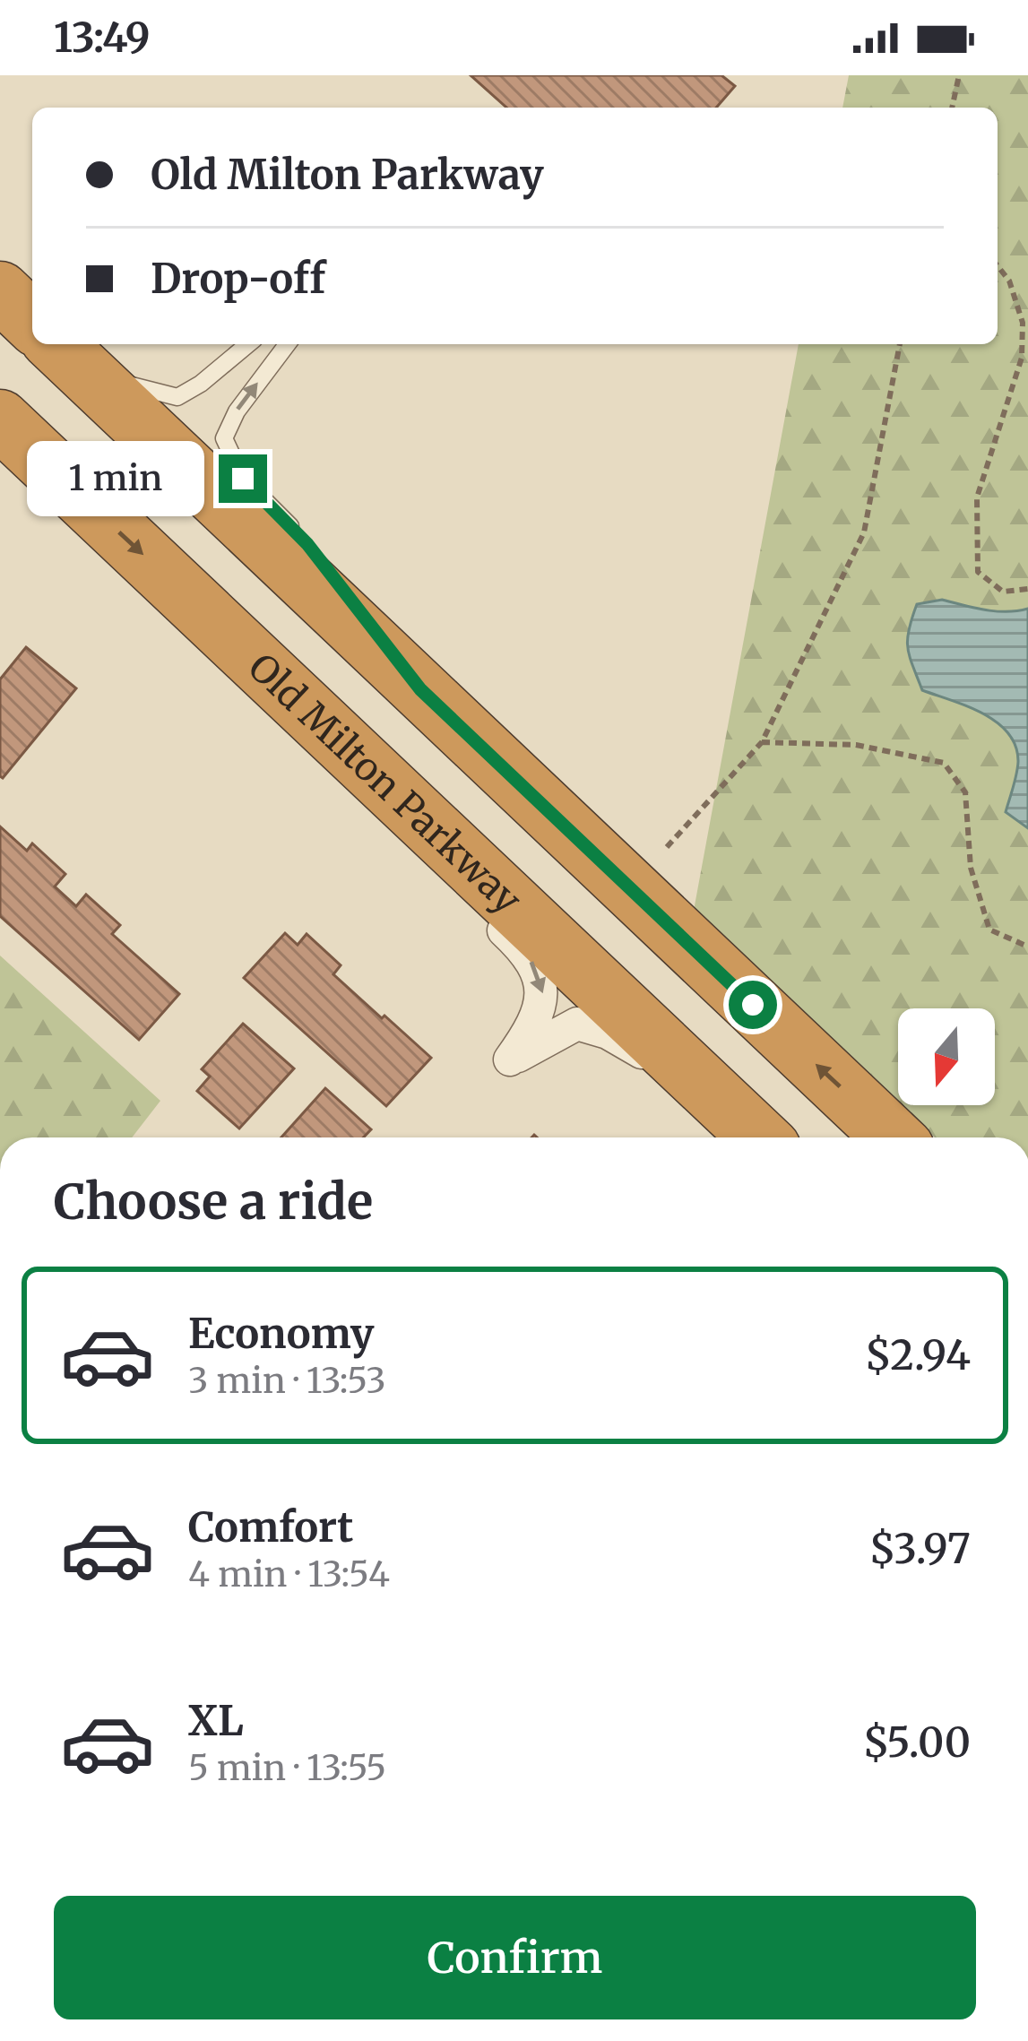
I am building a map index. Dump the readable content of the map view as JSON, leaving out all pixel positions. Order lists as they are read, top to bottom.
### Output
{
  "streets": {
    "highway": ["Old Milton Parkway"]
  },
  "north": "bottom",
  "page": {
    "status": "13:49",
    "banner": ["Old Milton Parkway", "Drop-off"],
    "bubble": "1 min",
    "heading": "Choose a ride",
    "list": [
      {
        "name": "Economy",
        "note": "3 min · 13:53",
        "value": "$2.94"
      },
      {
        "name": "Comfort",
        "note": "4 min · 13:54",
        "value": "$3.97"
      },
      {
        "name": "XL",
        "note": "5 min · 13:55",
        "value": "$5.00"
      }
    ],
    "buttons": "Confirm"
  }
}
